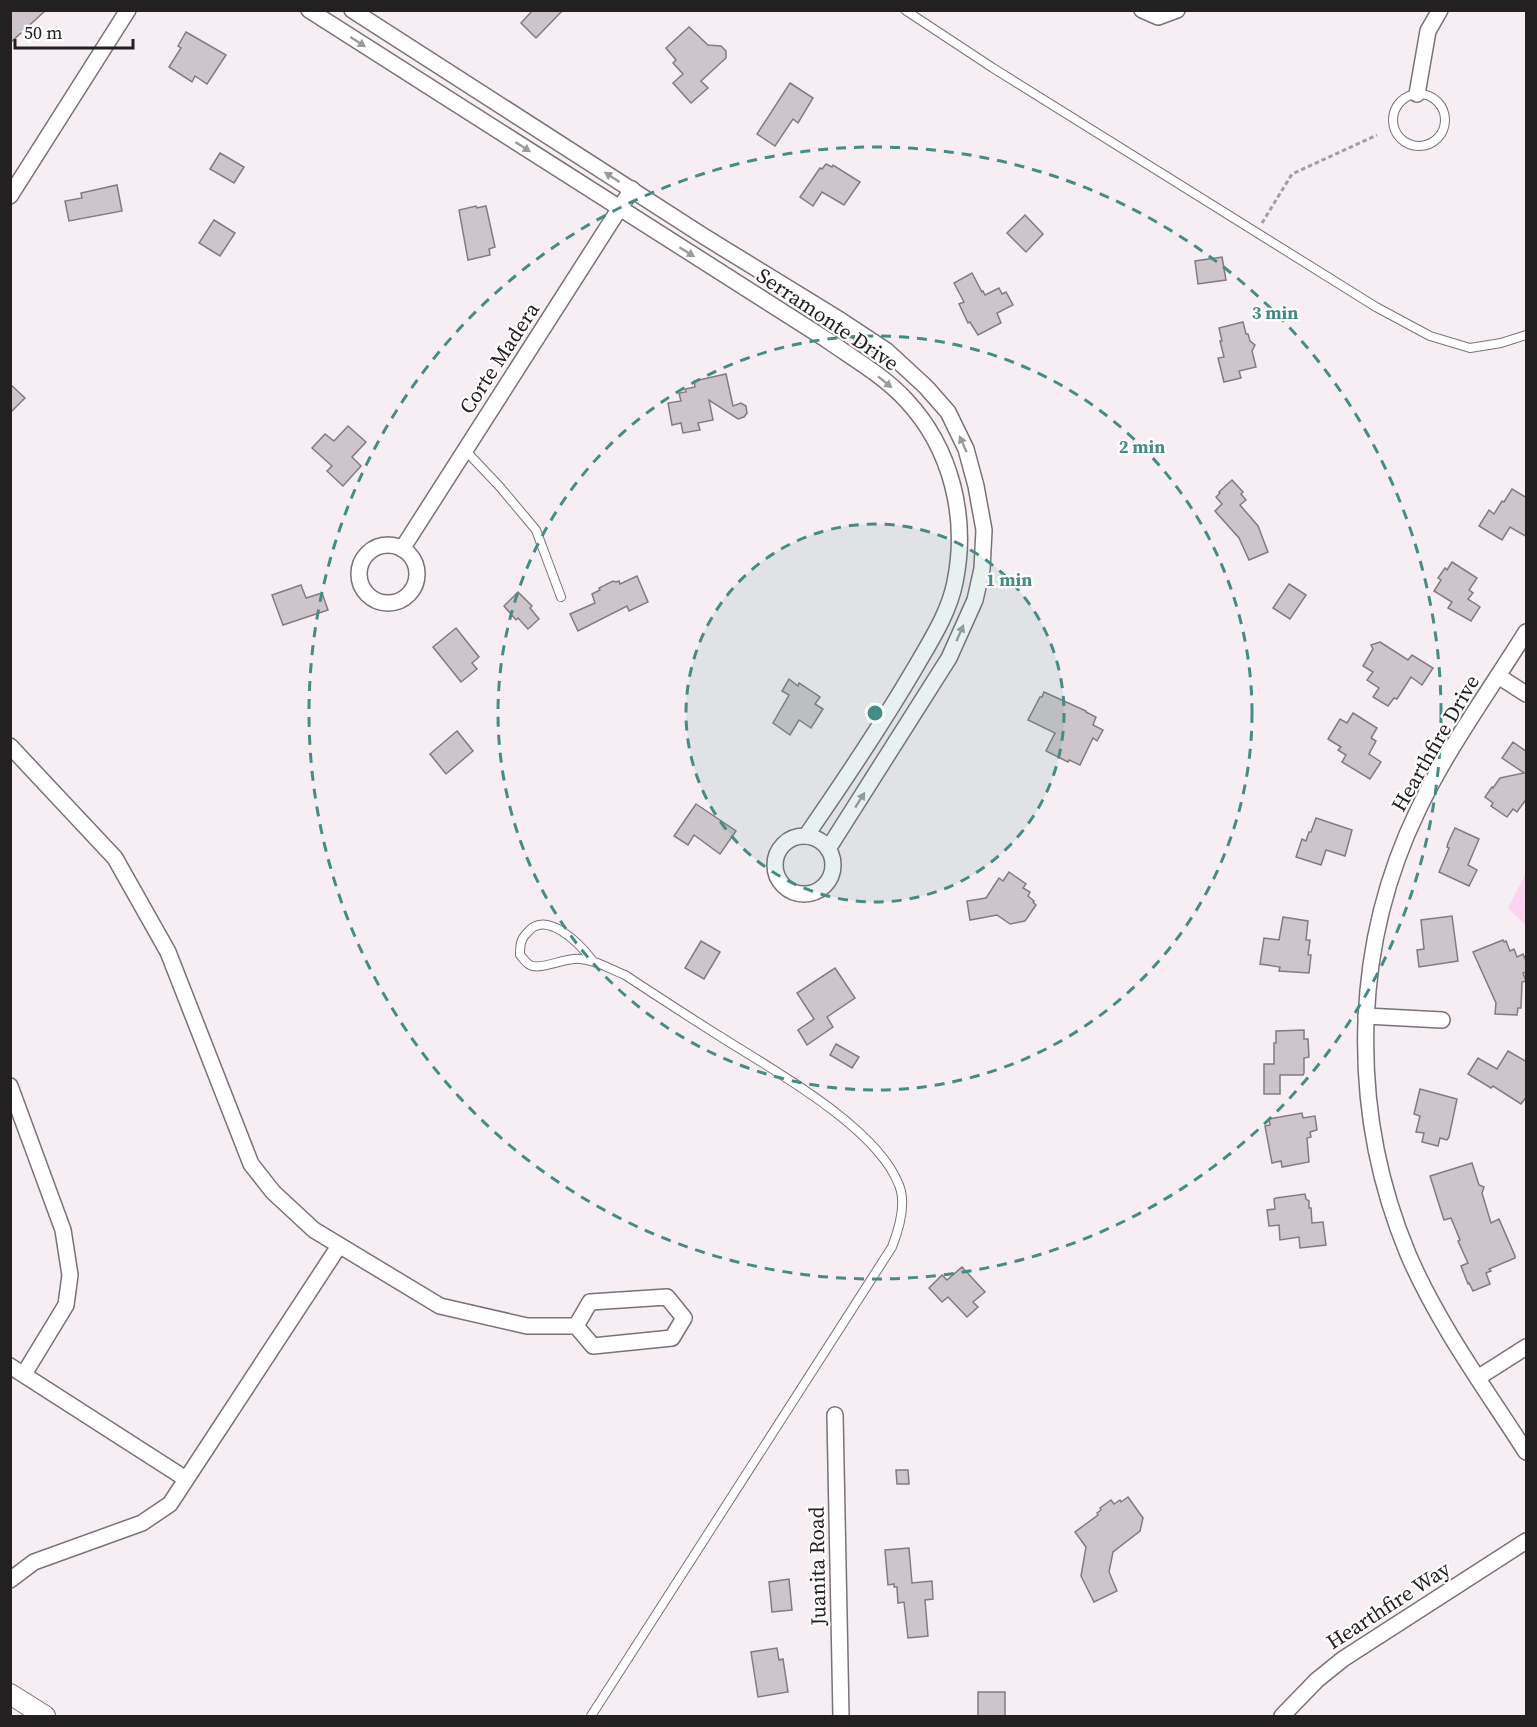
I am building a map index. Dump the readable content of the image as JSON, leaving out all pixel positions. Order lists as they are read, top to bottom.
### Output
{
  "streets": {
    "street": [
      "Serramonte Drive",
      "Corte Madera",
      "Hearthfire Drive",
      "Juanita Road",
      "Hearthfire Way"
    ]
  },
  "crossings": [
    ["Serramonte Drive", "Corte Madera"]
  ],
  "scale_bar": "50 m",
  "rings": ["3 min", "2 min", "1 min"]
}
